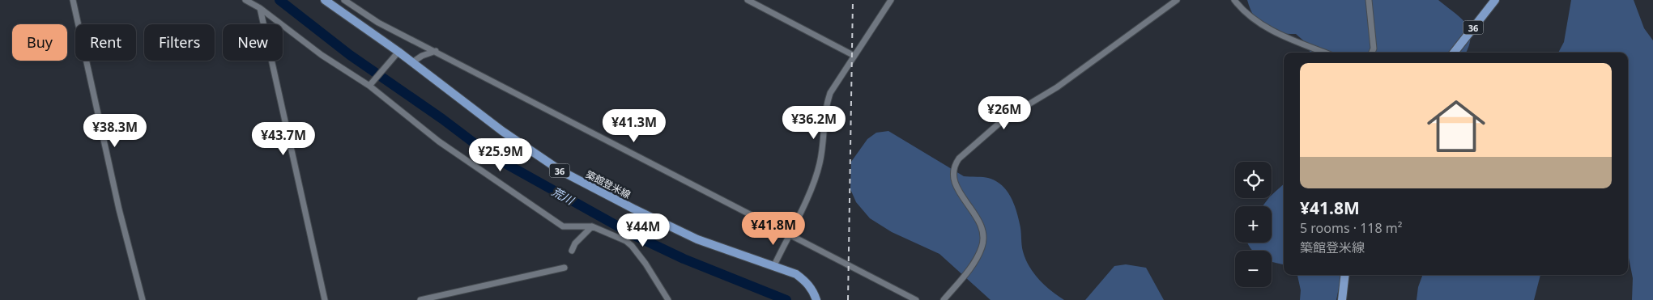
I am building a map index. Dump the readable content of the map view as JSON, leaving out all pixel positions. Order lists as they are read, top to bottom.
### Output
{
  "streets": {
    "main road": ["36", "築館登米線"]
  },
  "water": ["荒川"],
  "page": {
    "chip": [
      "Buy",
      "Rent",
      "Filters",
      "New"
    ],
    "list": [
      {
        "name": "¥41.8M",
        "note": "5 rooms · 118 m² · 築館登米線"
      }
    ],
    "price": [
      "¥26M",
      "¥36.2M",
      "¥41.3M",
      "¥38.3M",
      "¥43.7M",
      "¥25.9M",
      "¥41.8M",
      "¥44M"
    ],
    "map_buttons": ["+", "−"]
  }
}
